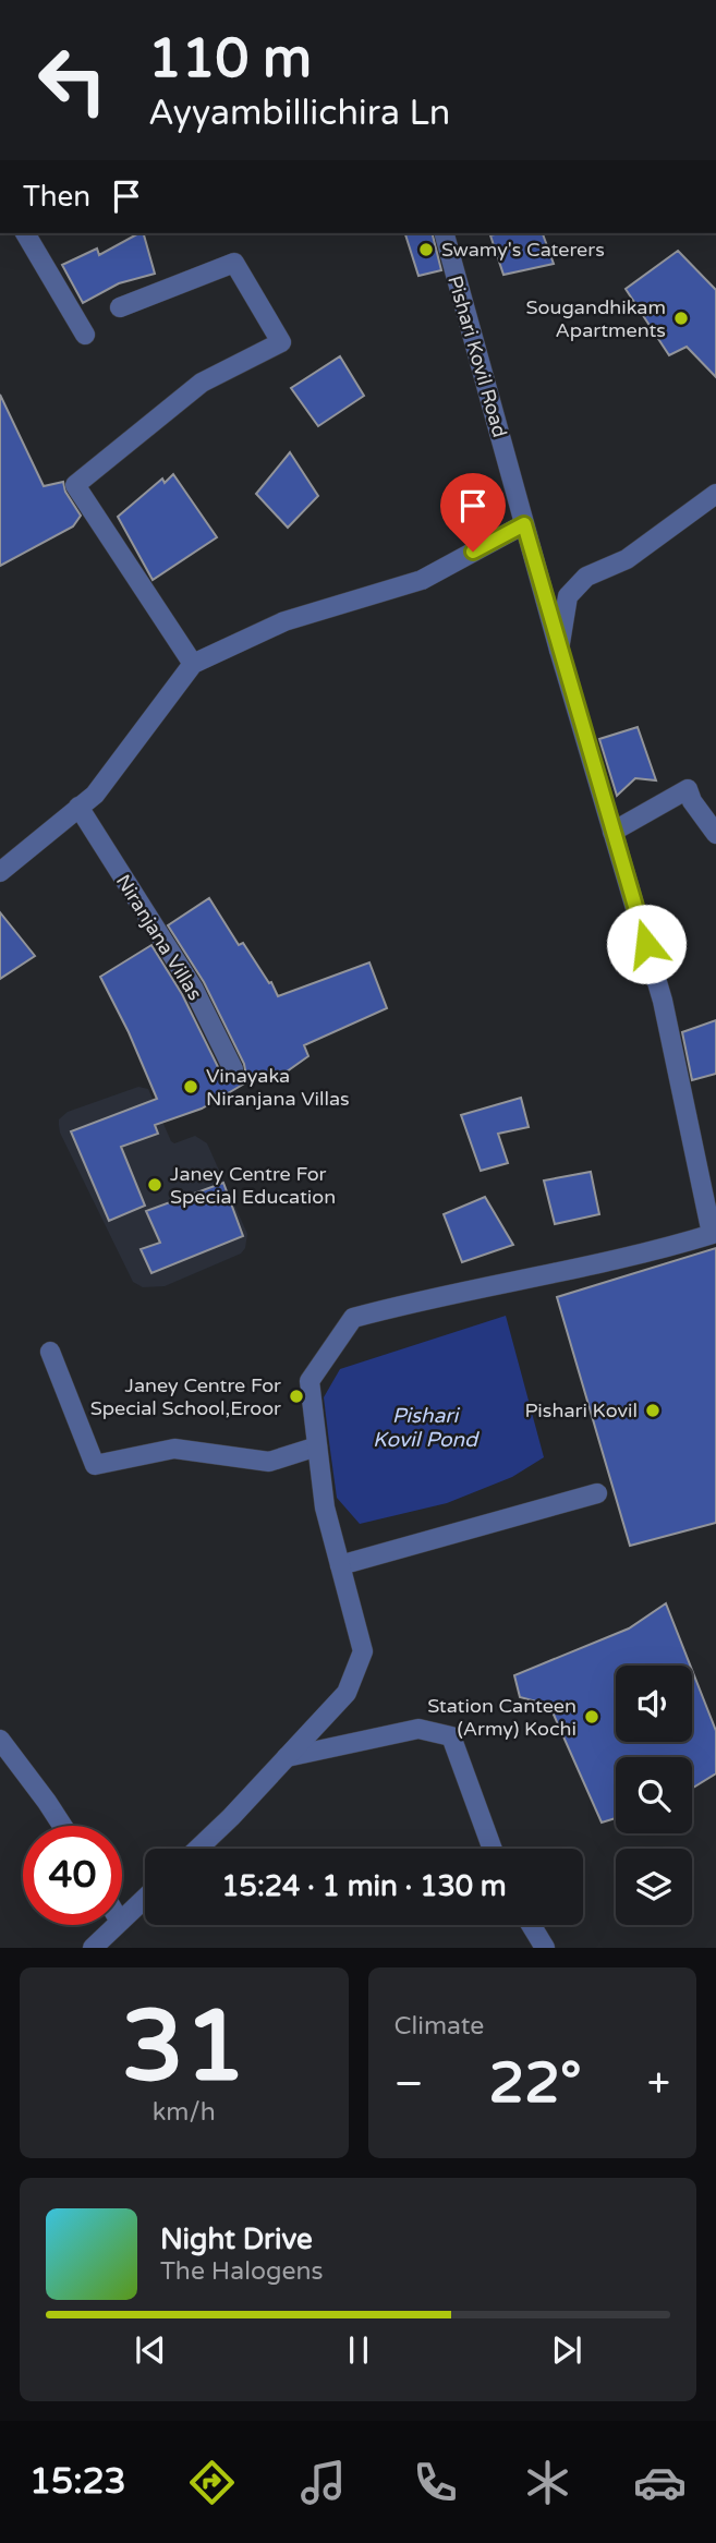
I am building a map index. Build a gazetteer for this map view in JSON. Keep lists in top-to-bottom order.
{
  "streets": {
    "street": ["Pishari Kovil Road", "Niranjana Villas"]
  },
  "water": ["Pishari Kovil Pond"],
  "places": [
    "Swamy's Caterers",
    "Sougandhikam Apartments",
    "Vinayaka Niranjana Villas",
    "Janey Centre For Special Education",
    "Janey Centre For Special School,Eroor",
    "Pishari Kovil",
    "Station Canteen (Army) Kochi"
  ],
  "page": {
    "turn": ["110 m", "Ayyambillichira Ln"],
    "then": "Then",
    "limit": "40",
    "trip": "15:24 · 1 min · 130 m",
    "tile": [
      ["31", "km/h"],
      "Climate"
    ],
    "heat": ["−", "22°", "+"],
    "song": ["Night Drive", "The Halogens"],
    "tabs": "15:23"
  }
}
